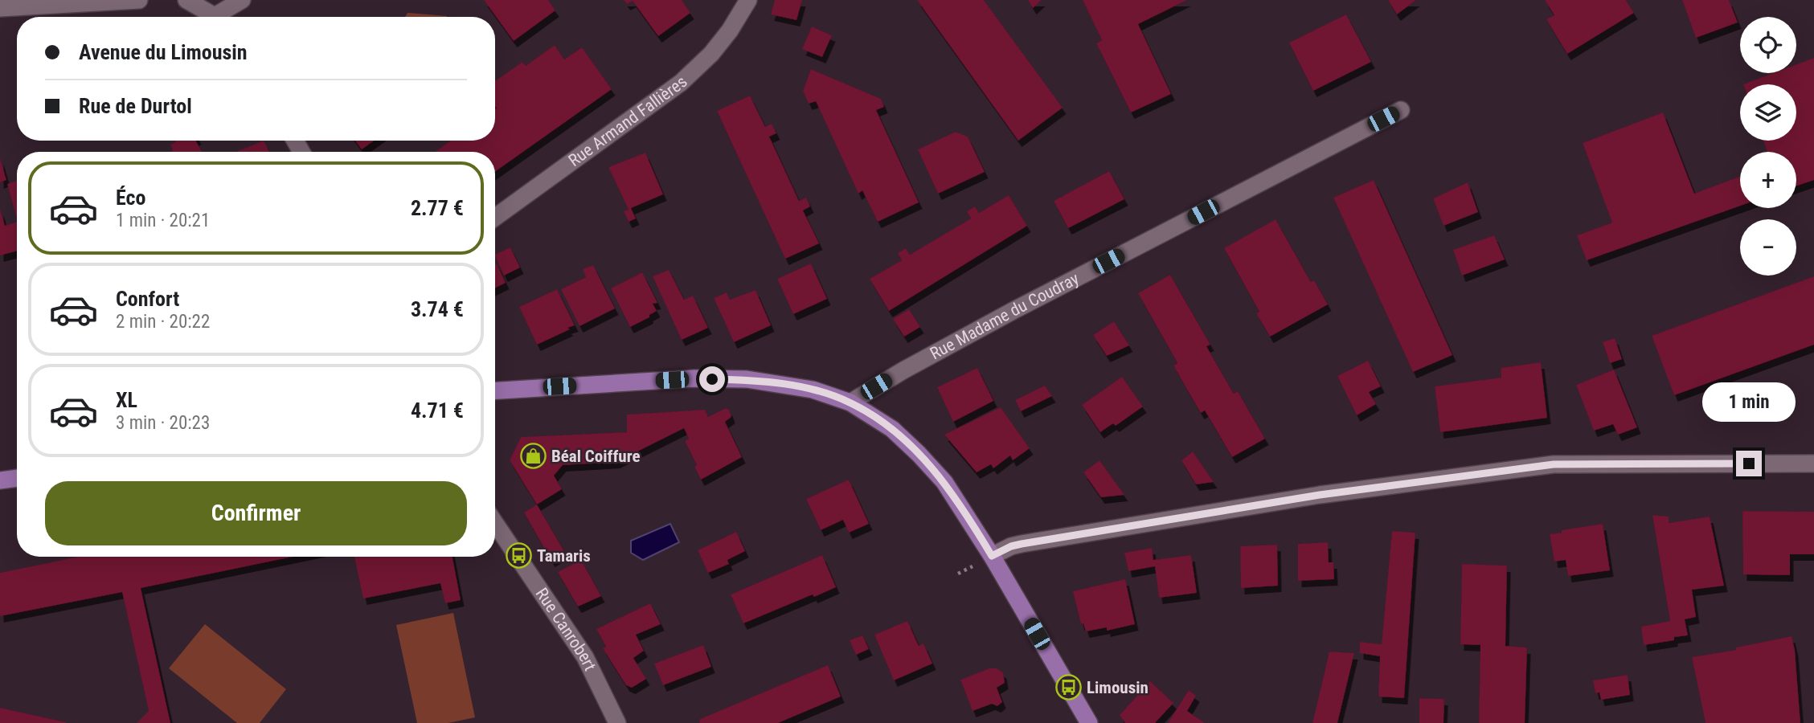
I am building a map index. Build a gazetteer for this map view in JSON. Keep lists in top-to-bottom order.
{
  "streets": {
    "street": ["Rue Armand Fallières", "Rue Madame du Coudray", "Rue Canrobert"]
  },
  "places": {
    "shop": ["Béal Coiffure"],
    "bus stop": ["Tamaris", "Limousin"]
  },
  "page": {
    "map_buttons": ["+", "−"],
    "banner": ["Avenue du Limousin", "Rue de Durtol"],
    "list": [
      {
        "name": "Éco",
        "note": "1 min · 20:21",
        "value": "2.77 €"
      },
      {
        "name": "Confort",
        "note": "2 min · 20:22",
        "value": "3.74 €"
      },
      {
        "name": "XL",
        "note": "3 min · 20:23",
        "value": "4.71 €"
      }
    ],
    "bubble": "1 min",
    "buttons": "Confirmer"
  }
}
